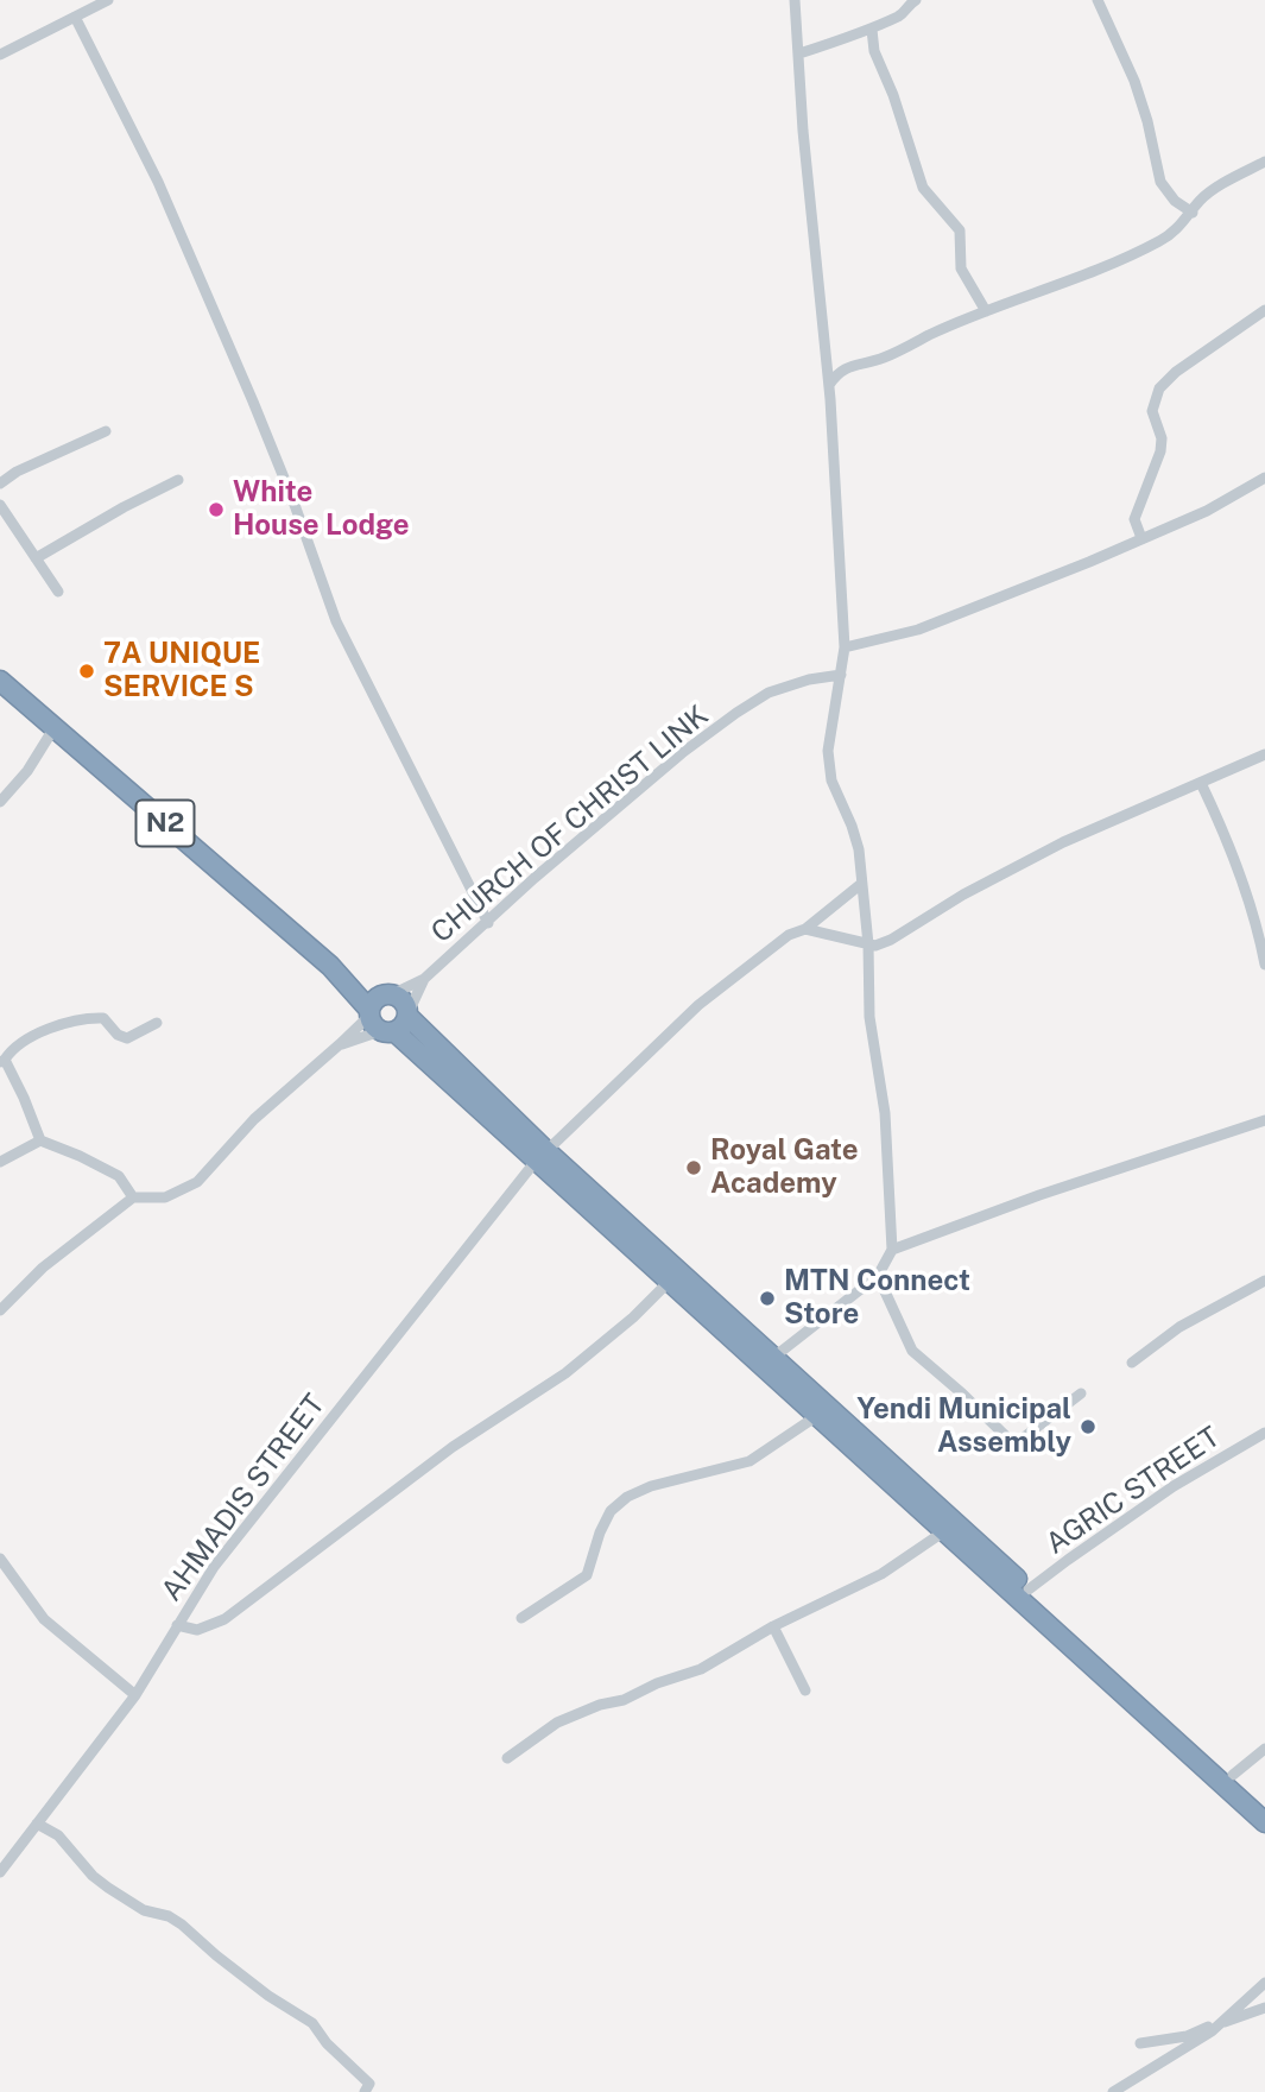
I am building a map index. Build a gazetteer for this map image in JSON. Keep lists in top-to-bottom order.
{
  "streets": {
    "highway": ["N2"],
    "street": ["CHURCH OF CHRIST LINK", "AGRIC STREET", "AHMADIS STREET"]
  },
  "crossings": [
    ["N2", "CHURCH OF CHRIST LINK"],
    ["N2", "AGRIC STREET"],
    ["N2", "AHMADIS STREET"]
  ],
  "places": [
    "White House Lodge",
    "7A UNIQUE SERVICE S",
    "Royal Gate Academy",
    "MTN Connect Store",
    "Yendi Municipal Assembly"
  ]
}
